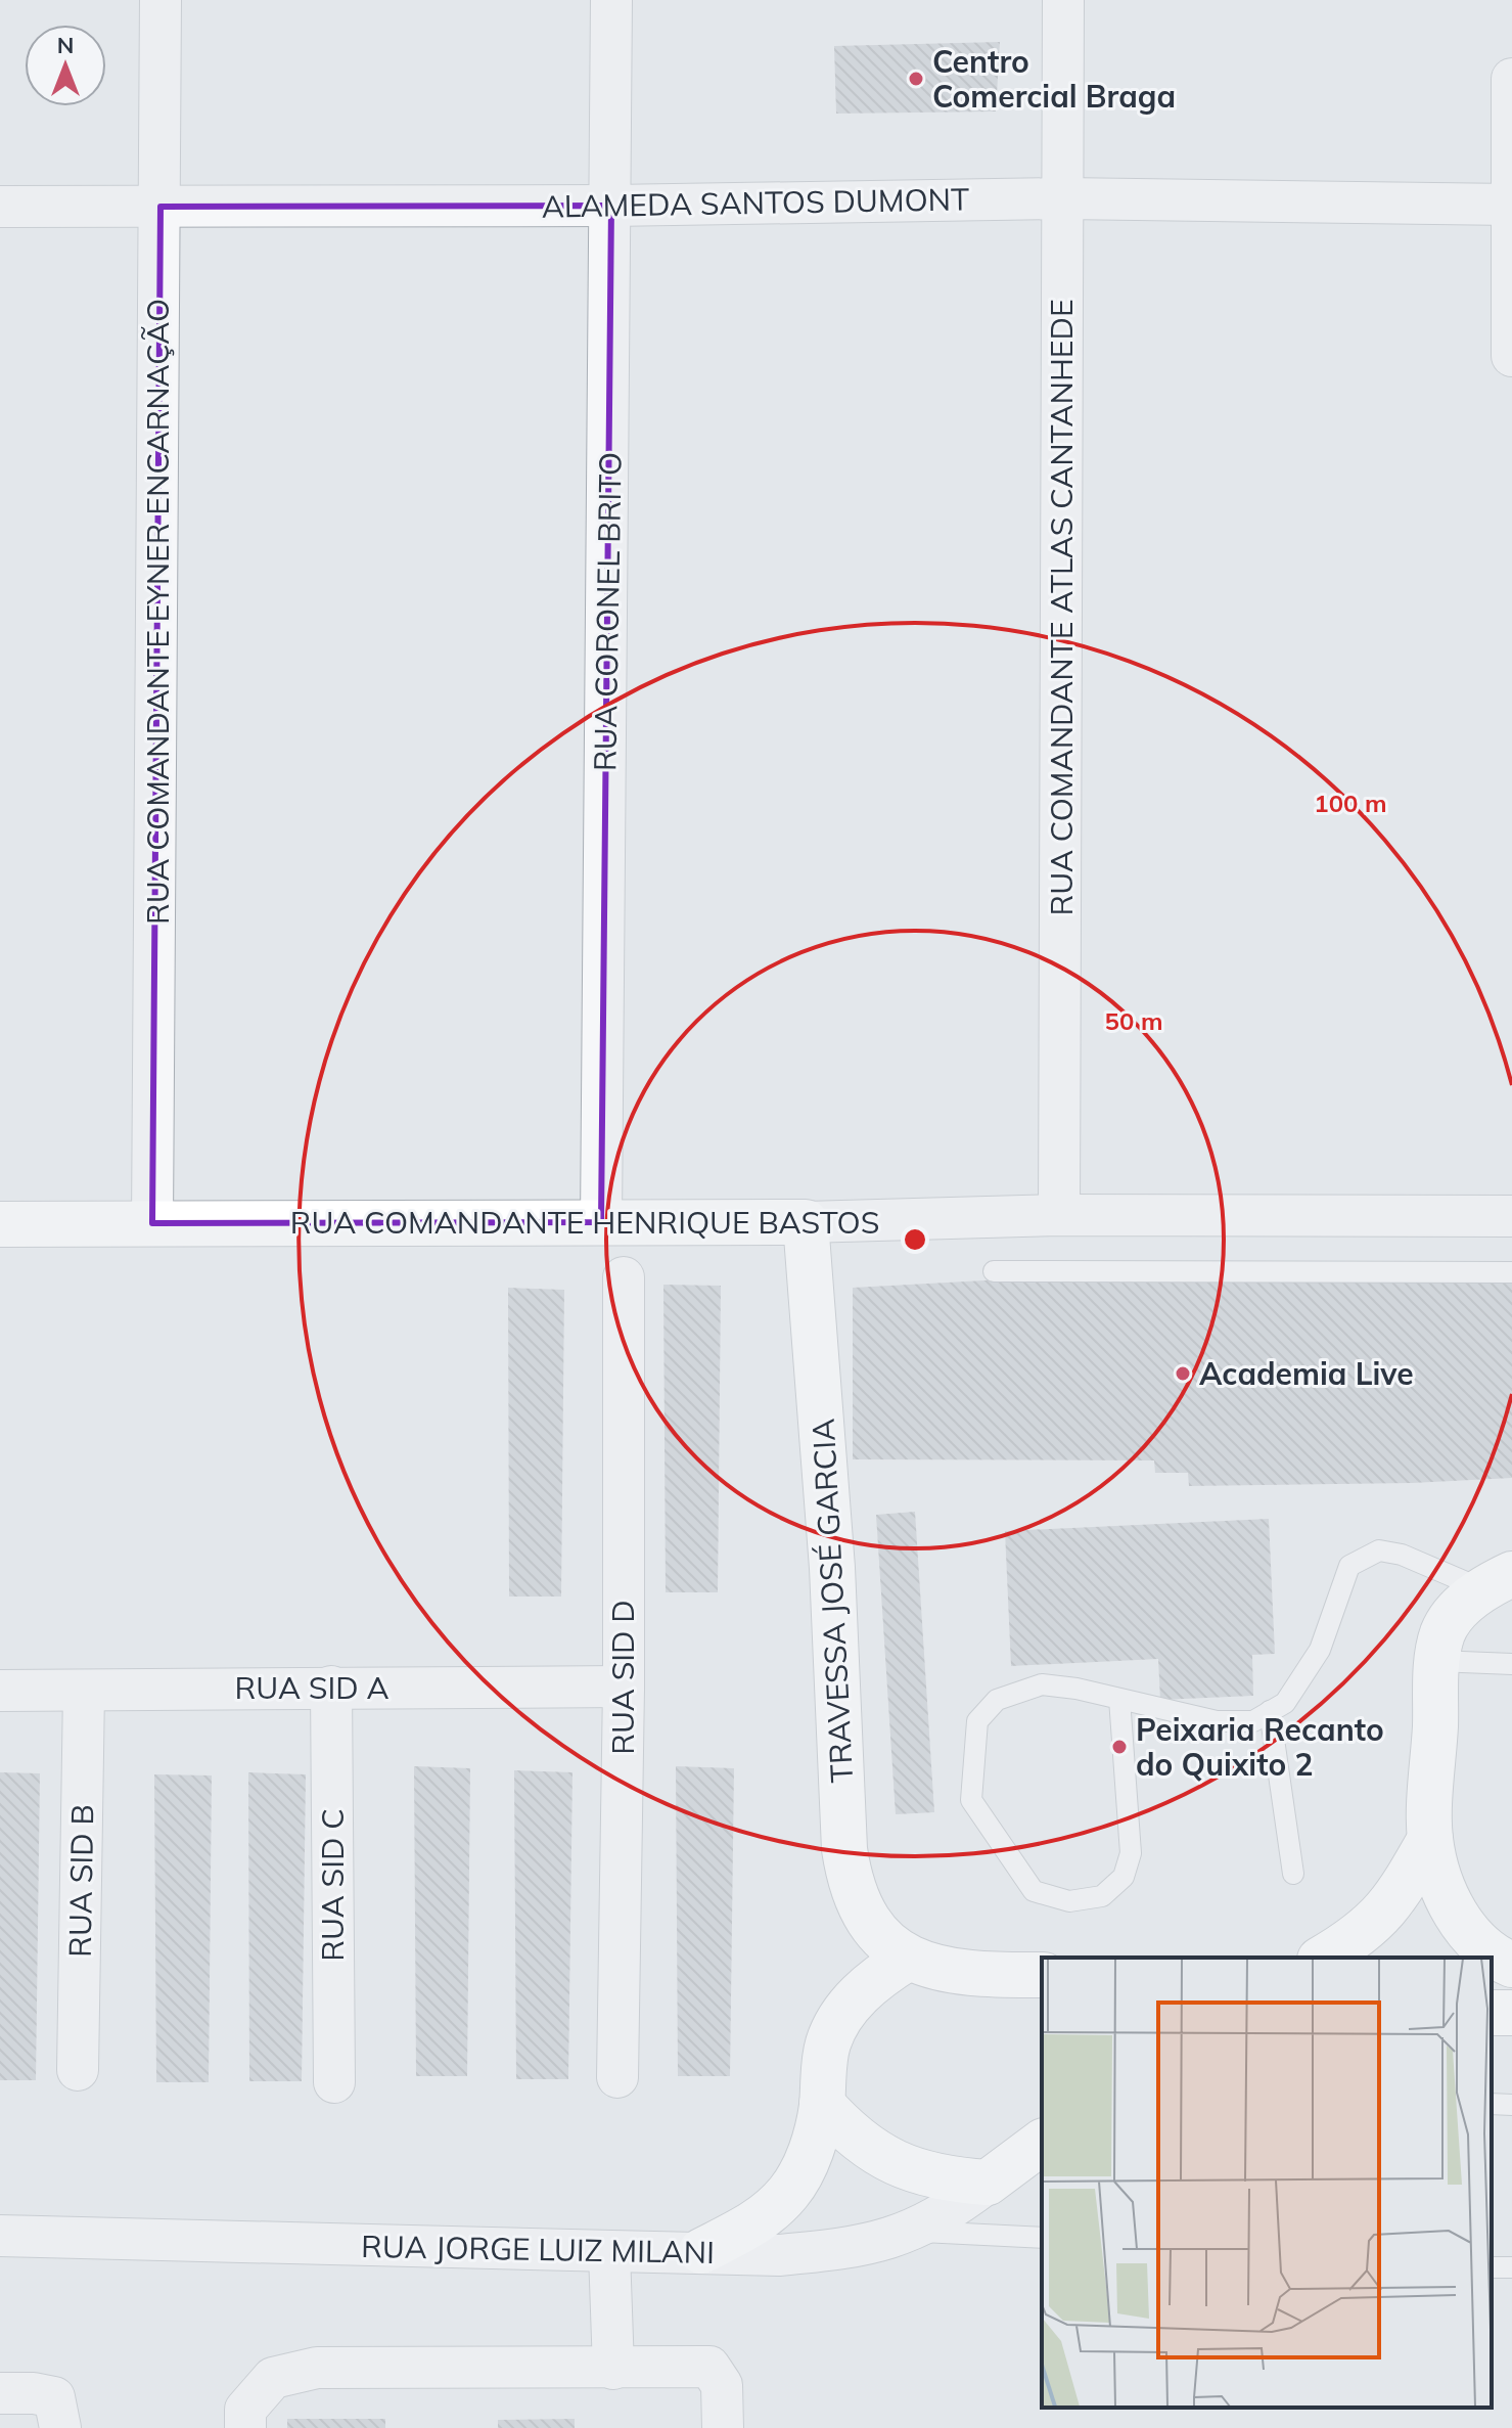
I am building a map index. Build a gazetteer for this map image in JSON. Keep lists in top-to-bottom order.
{
  "streets": {
    "street": [
      "ALAMEDA SANTOS DUMONT",
      "RUA COMANDANTE ATLAS CANTANHEDE",
      "RUA COMANDANTE EYNER ENCARNAÇÃO",
      "RUA CORONEL BRITO",
      "RUA COMANDANTE HENRIQUE BASTOS",
      "TRAVESSA JOSÉ GARCIA",
      "RUA SID D",
      "RUA SID A",
      "RUA SID B",
      "RUA SID C",
      "RUA JORGE LUIZ MILANI"
    ]
  },
  "crossings": [
    ["ALAMEDA SANTOS DUMONT", "RUA COMANDANTE ATLAS CANTANHEDE"],
    ["ALAMEDA SANTOS DUMONT", "RUA COMANDANTE EYNER ENCARNAÇÃO"],
    ["ALAMEDA SANTOS DUMONT", "RUA CORONEL BRITO"],
    ["RUA COMANDANTE ATLAS CANTANHEDE", "RUA COMANDANTE HENRIQUE BASTOS"],
    ["RUA COMANDANTE EYNER ENCARNAÇÃO", "RUA COMANDANTE HENRIQUE BASTOS"],
    ["RUA CORONEL BRITO", "RUA COMANDANTE HENRIQUE BASTOS"],
    ["RUA COMANDANTE HENRIQUE BASTOS", "TRAVESSA JOSÉ GARCIA"],
    ["RUA SID D", "RUA SID A"],
    ["RUA SID A", "RUA SID B"],
    ["RUA SID A", "RUA SID C"]
  ],
  "places": ["Centro Comercial Braga", "Academia Live", "Peixaria Recanto do Quixito 2"],
  "north": "top",
  "rings": ["100 m", "50 m"]
}
